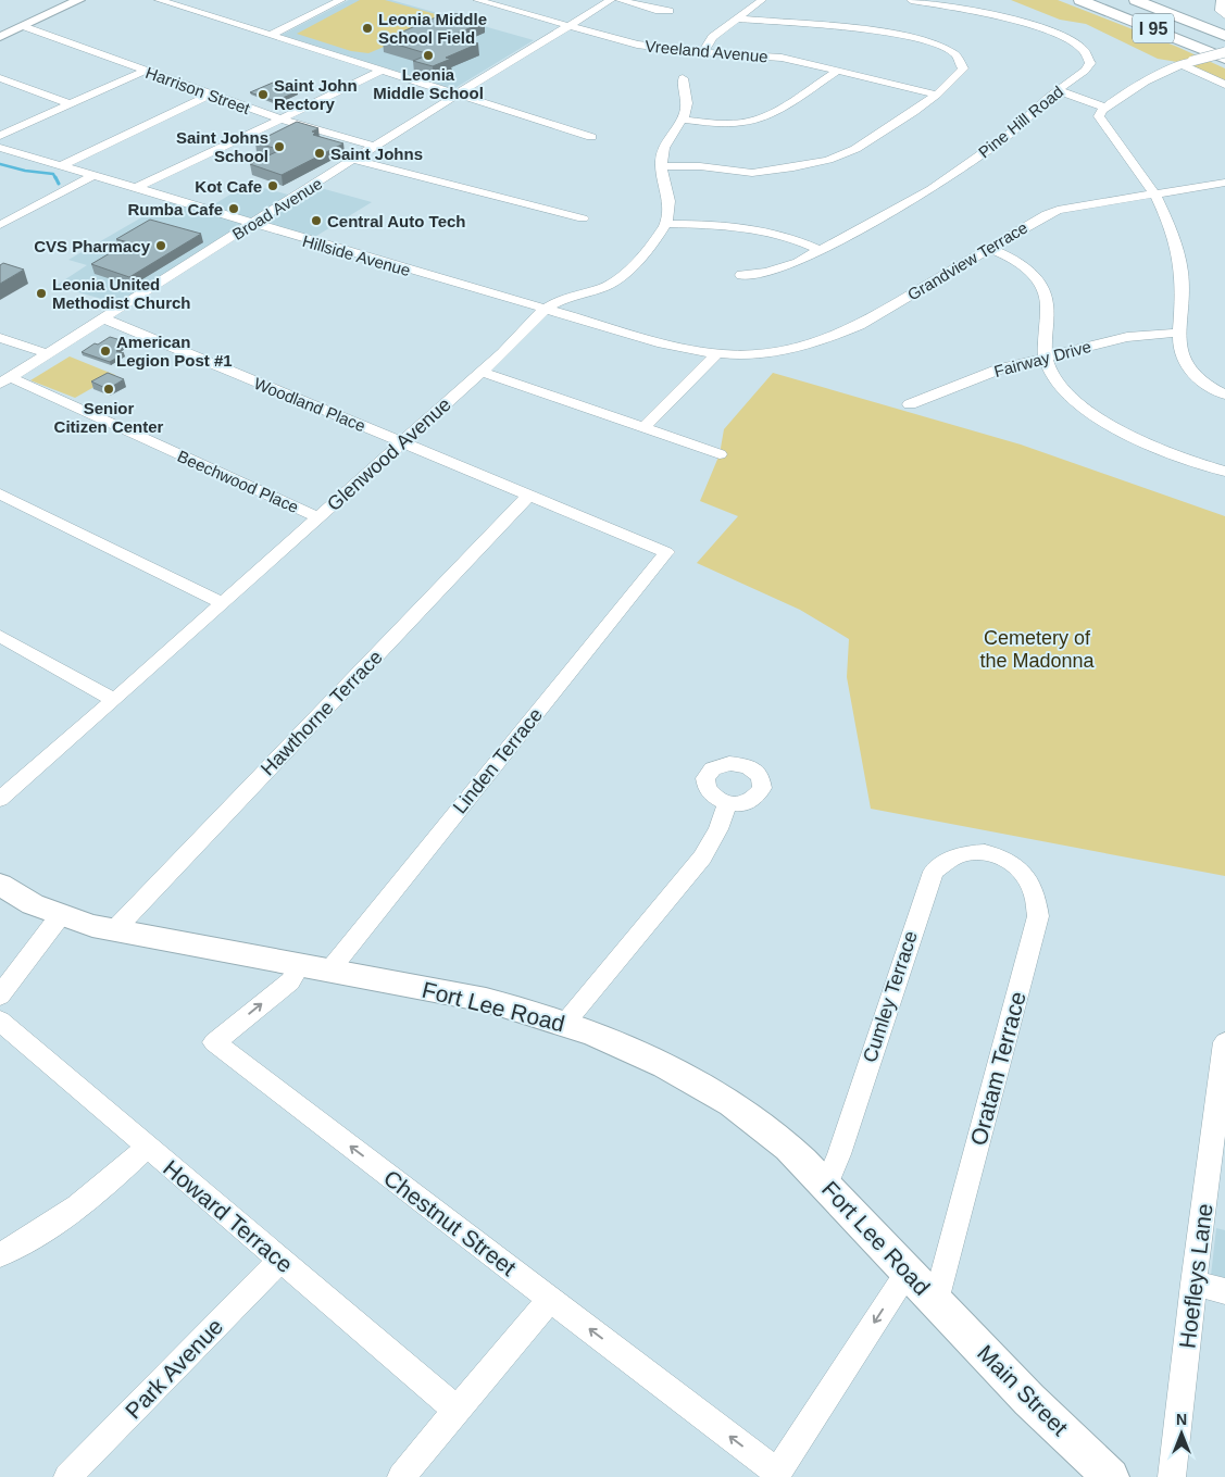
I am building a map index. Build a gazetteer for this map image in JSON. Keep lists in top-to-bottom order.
{
  "streets": {
    "highway": ["I 95"],
    "main road": ["Fort Lee Road", "Main Street"],
    "street": [
      "Vreeland Avenue",
      "Harrison Street",
      "Pine Hill Road",
      "Broad Avenue",
      "Hillside Avenue",
      "Grandview Terrace",
      "Fairway Drive",
      "Woodland Place",
      "Glenwood Avenue",
      "Beechwood Place",
      "Hawthorne Terrace",
      "Linden Terrace",
      "Cumley Terrace",
      "Oratam Terrace",
      "Howard Terrace",
      "Chestnut Street",
      "Hoefleys Lane",
      "Park Avenue"
    ]
  },
  "crossings": [
    ["Vreeland Avenue", "Broad Avenue"],
    ["Harrison Street", "Broad Avenue"],
    ["Broad Avenue", "Hillside Avenue"],
    ["Broad Avenue", "Woodland Place"],
    ["Broad Avenue", "Beechwood Place"],
    ["Hillside Avenue", "Grandview Terrace"],
    ["Hillside Avenue", "Glenwood Avenue"],
    ["Woodland Place", "Glenwood Avenue"],
    ["Woodland Place", "Hawthorne Terrace"],
    ["Woodland Place", "Linden Terrace"],
    ["Glenwood Avenue", "Beechwood Place"],
    ["Hawthorne Terrace", "Fort Lee Road"],
    ["Linden Terrace", "Fort Lee Road"],
    ["Cumley Terrace", "Fort Lee Road"],
    ["Cumley Terrace", "Oratam Terrace"],
    ["Fort Lee Road", "Oratam Terrace"],
    ["Fort Lee Road", "Chestnut Street"],
    ["Fort Lee Road", "Main Street"],
    ["Oratam Terrace", "Main Street"],
    ["Howard Terrace", "Park Avenue"]
  ],
  "one_way": ["Chestnut Street"],
  "parks": ["Cemetery of the Madonna"],
  "places": [
    "Leonia Middle School Field",
    "Leonia Middle School",
    "Saint John Rectory",
    "Saint Johns School",
    "Saint Johns",
    "Kot Cafe",
    "Rumba Cafe",
    "Central Auto Tech",
    "CVS Pharmacy",
    "Leonia United Methodist Church",
    "American Legion Post #1",
    "Senior Citizen Center"
  ],
  "north": "top"
}
